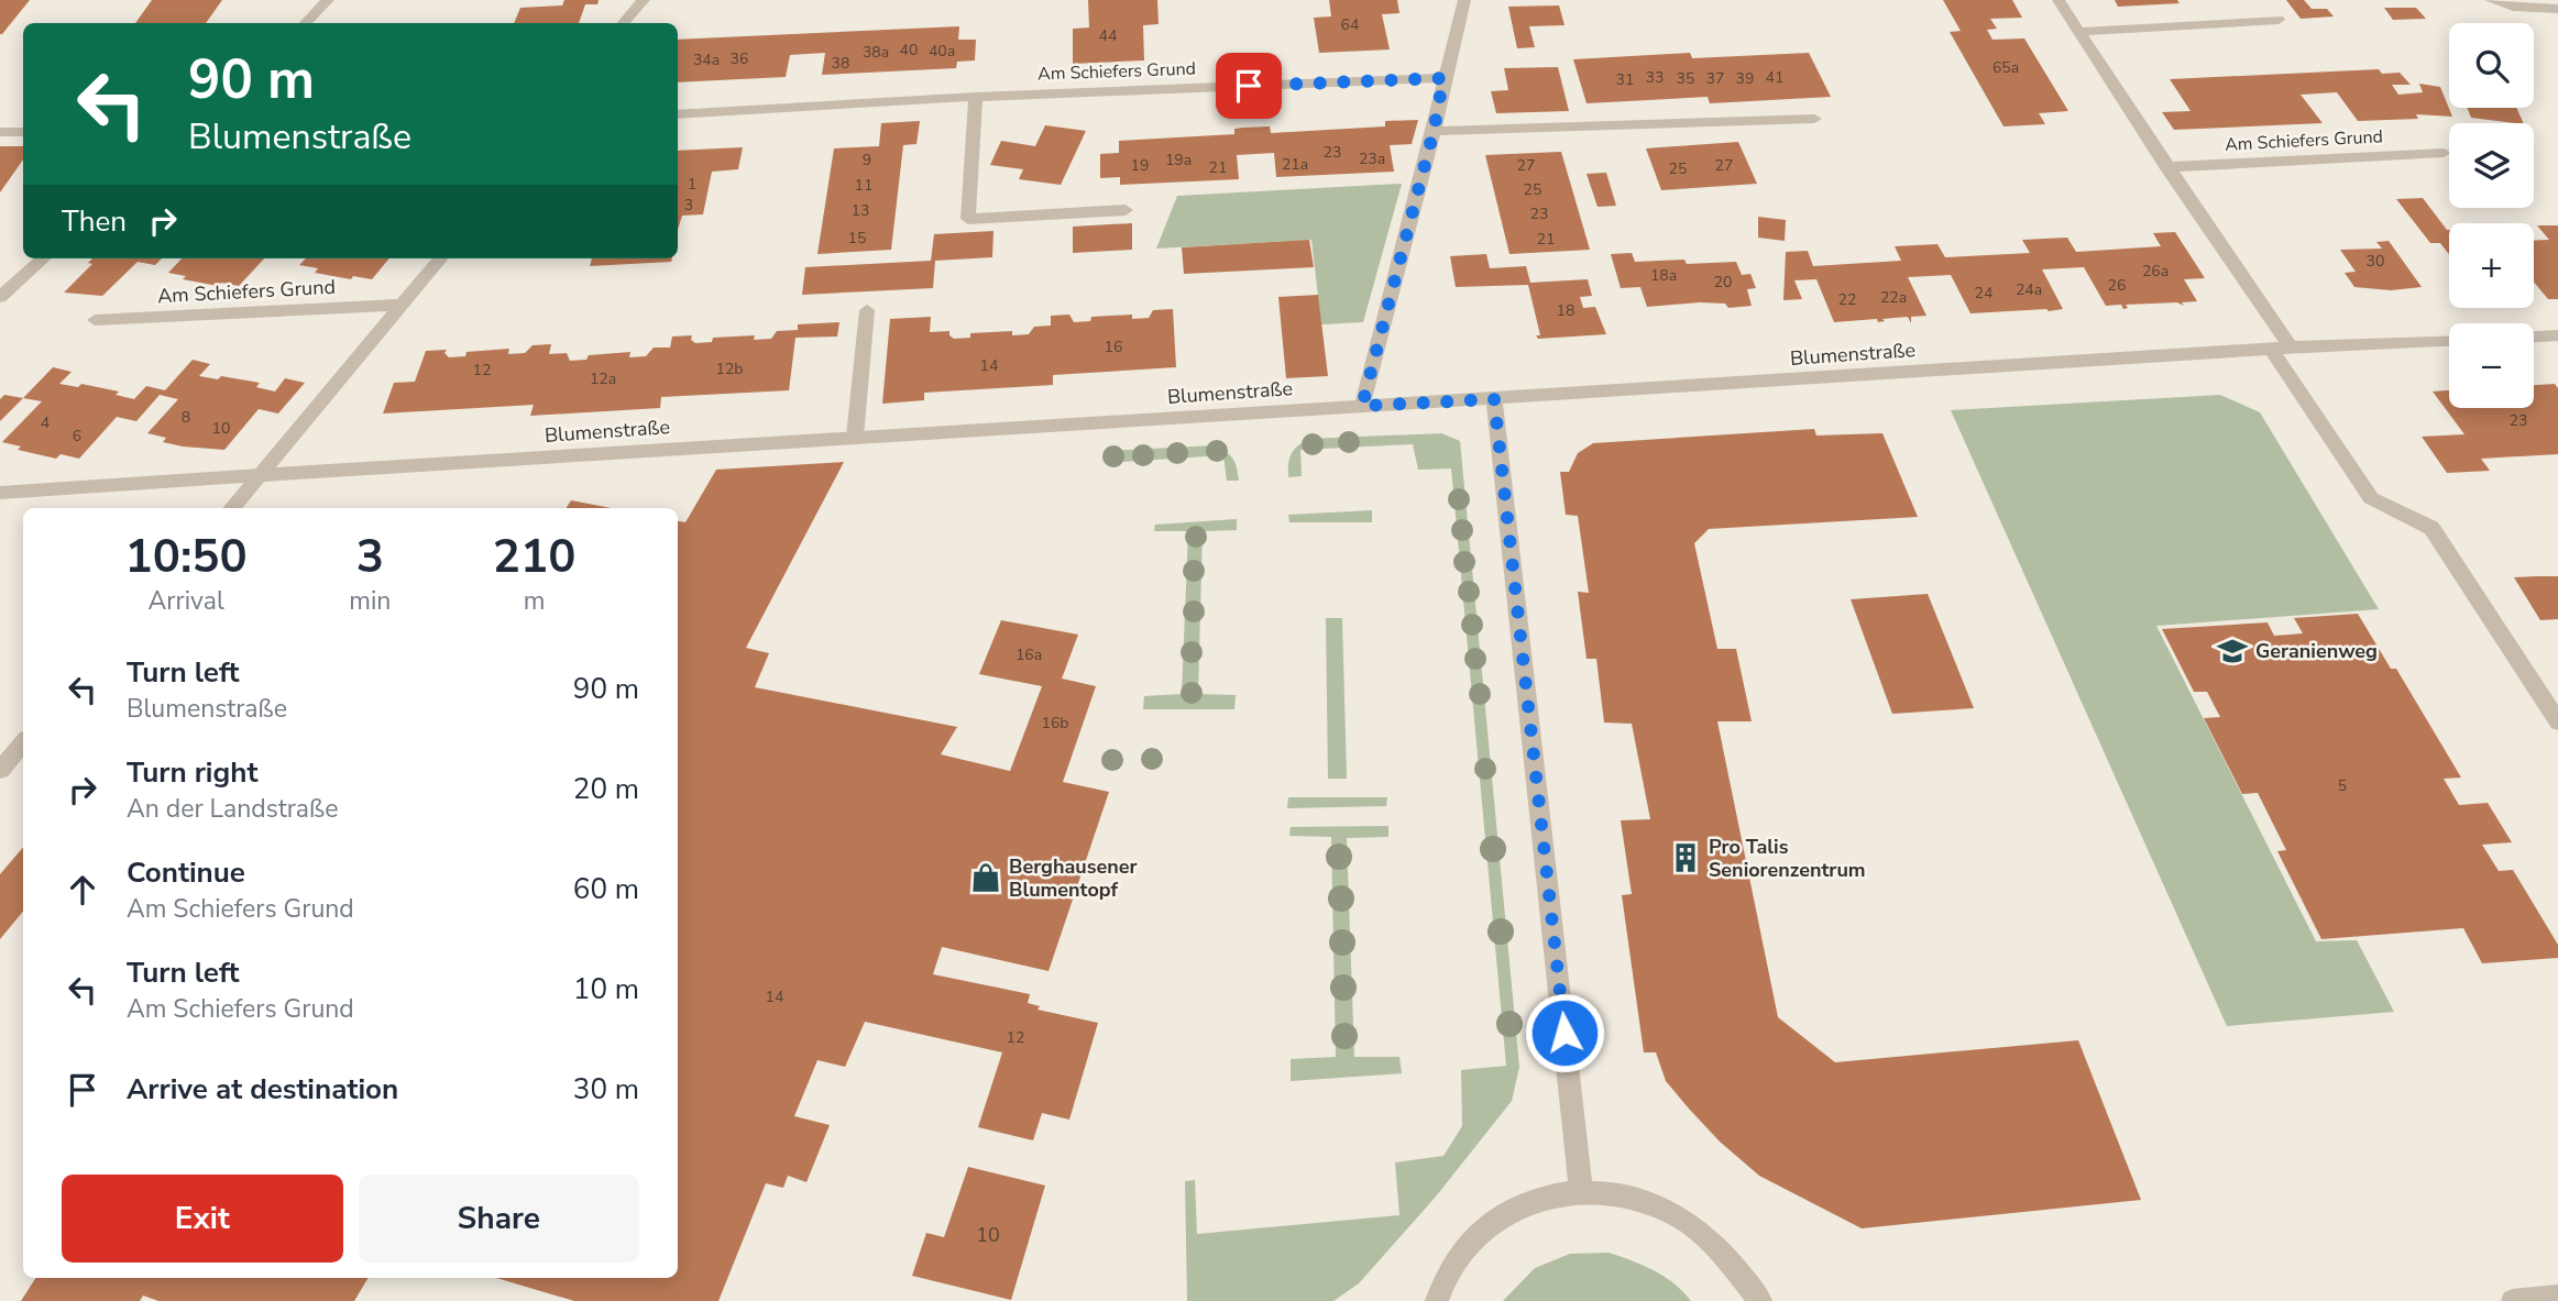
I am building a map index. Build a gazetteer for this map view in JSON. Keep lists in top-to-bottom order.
{
  "streets": {
    "street": ["Am Schiefers Grund", "Blumenstraße"]
  },
  "places": {
    "school or university": ["Geranienweg"],
    "building": ["Pro Talis Seniorenzentrum"],
    "shop": ["Berghausener Blumentopf"]
  },
  "house_numbers": [
    "64",
    "44",
    "40",
    "40a",
    "38a",
    "36",
    "34a",
    "38",
    "65a",
    "33",
    "41",
    "35",
    "37",
    "39",
    "31",
    "23",
    "23a",
    "9",
    "19a",
    "21a",
    "19",
    "27",
    "27",
    "21",
    "25",
    "1",
    "11",
    "25",
    "3",
    "13",
    "23",
    "15",
    "21",
    "30",
    "26a",
    "18a",
    "20",
    "26",
    "24a",
    "24",
    "22a",
    "22",
    "18",
    "16",
    "14",
    "12b",
    "12",
    "12a",
    "8",
    "23",
    "4",
    "10",
    "6",
    "16a",
    "16b",
    "5",
    "14",
    "12",
    "10"
  ],
  "page": {
    "map_buttons": ["+", "−"],
    "turn": ["90 m", "Blumenstraße"],
    "then": "Then",
    "eta": [
      "10:50",
      "Arrival",
      "3",
      "min",
      "210",
      "m"
    ],
    "list": [
      {
        "name": "Turn left",
        "note": "Blumenstraße",
        "value": "90 m"
      },
      {
        "name": "Turn right",
        "note": "An der Landstraße",
        "value": "20 m"
      },
      {
        "name": "Continue",
        "note": "Am Schiefers Grund",
        "value": "60 m"
      },
      {
        "name": "Turn left",
        "note": "Am Schiefers Grund",
        "value": "10 m"
      },
      {
        "name": "Arrive at destination",
        "value": "30 m"
      }
    ],
    "buttons": ["Exit", "Share"]
  }
}
